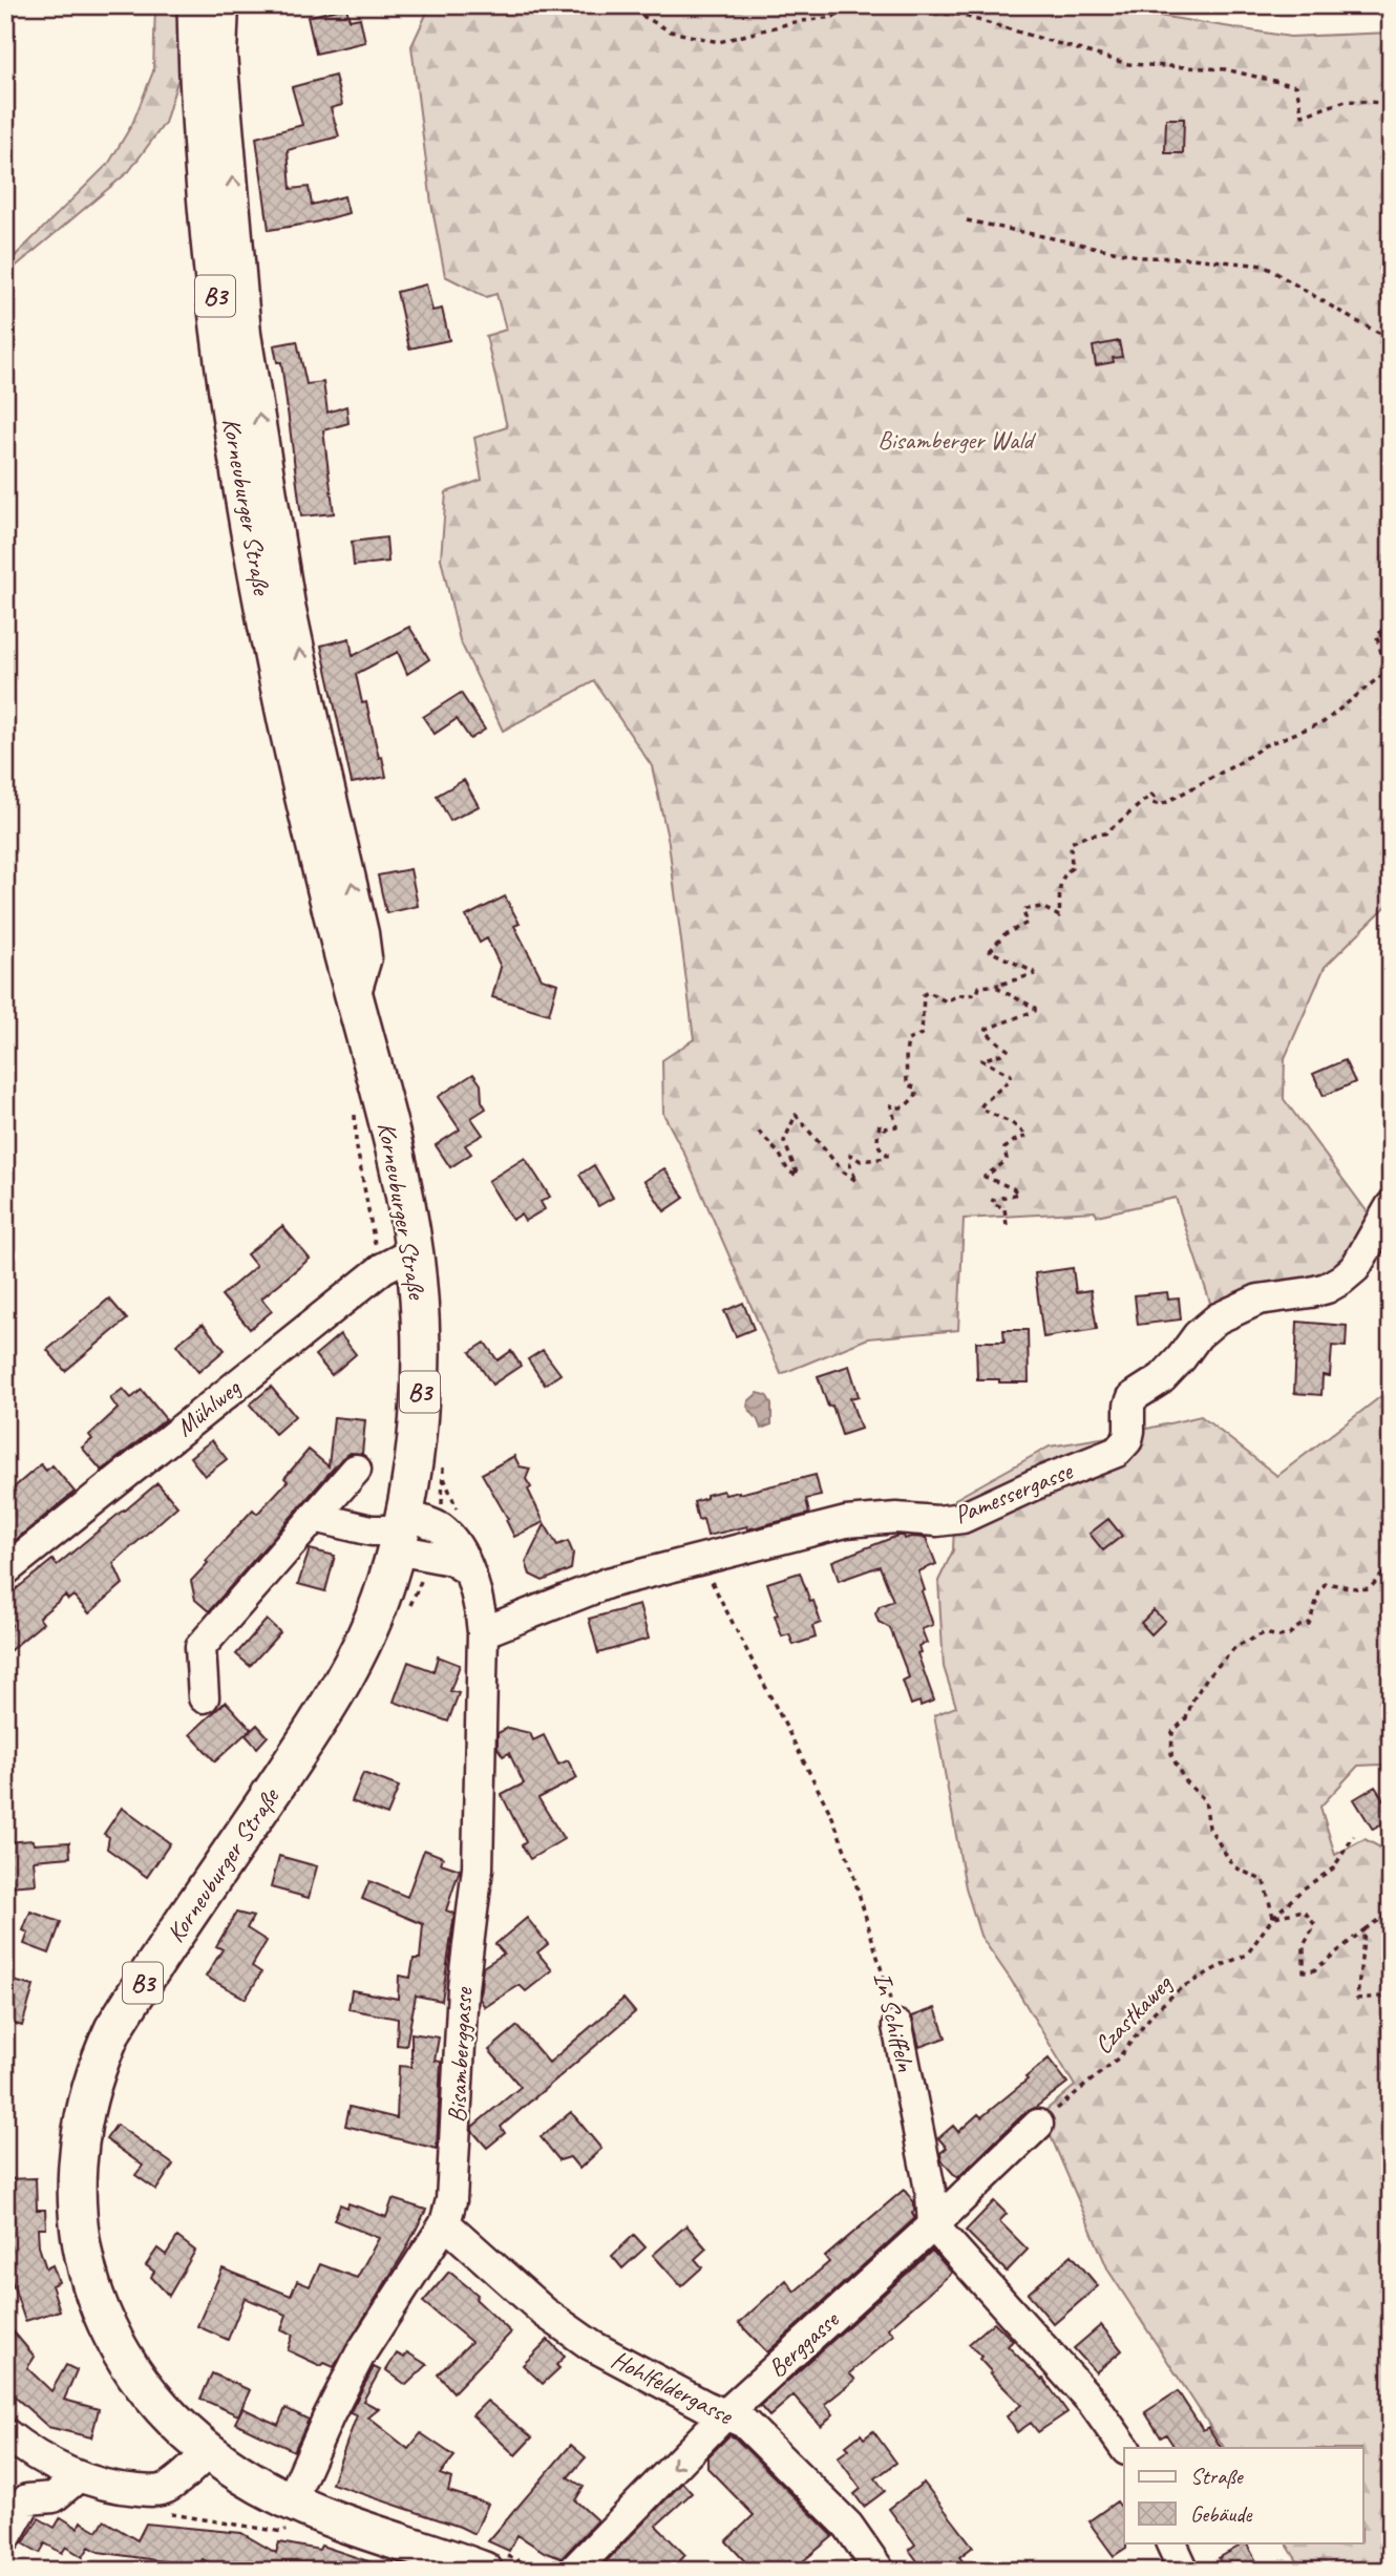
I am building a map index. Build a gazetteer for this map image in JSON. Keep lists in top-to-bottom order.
{
  "streets": {
    "main road": ["B3", "Korneuburger Straße"],
    "street": [
      "Mühlweg",
      "Pamessergasse",
      "In Schiffeln",
      "Bisamberggasse",
      "Berggasse",
      "Hohlfeldergasse"
    ],
    "path": ["Czastkaweg"]
  },
  "crossings": [
    ["Korneuburger Straße", "Mühlweg"],
    ["Korneuburger Straße", "Bisamberggasse"],
    ["Pamessergasse", "In Schiffeln"],
    ["Pamessergasse", "Bisamberggasse"],
    ["Czastkaweg", "Berggasse"],
    ["In Schiffeln", "Berggasse"],
    ["Bisamberggasse", "Hohlfeldergasse"],
    ["Berggasse", "Hohlfeldergasse"]
  ],
  "parks": ["Bisamberger Wald"],
  "legend": ["Straße", "Gebäude"]
}
